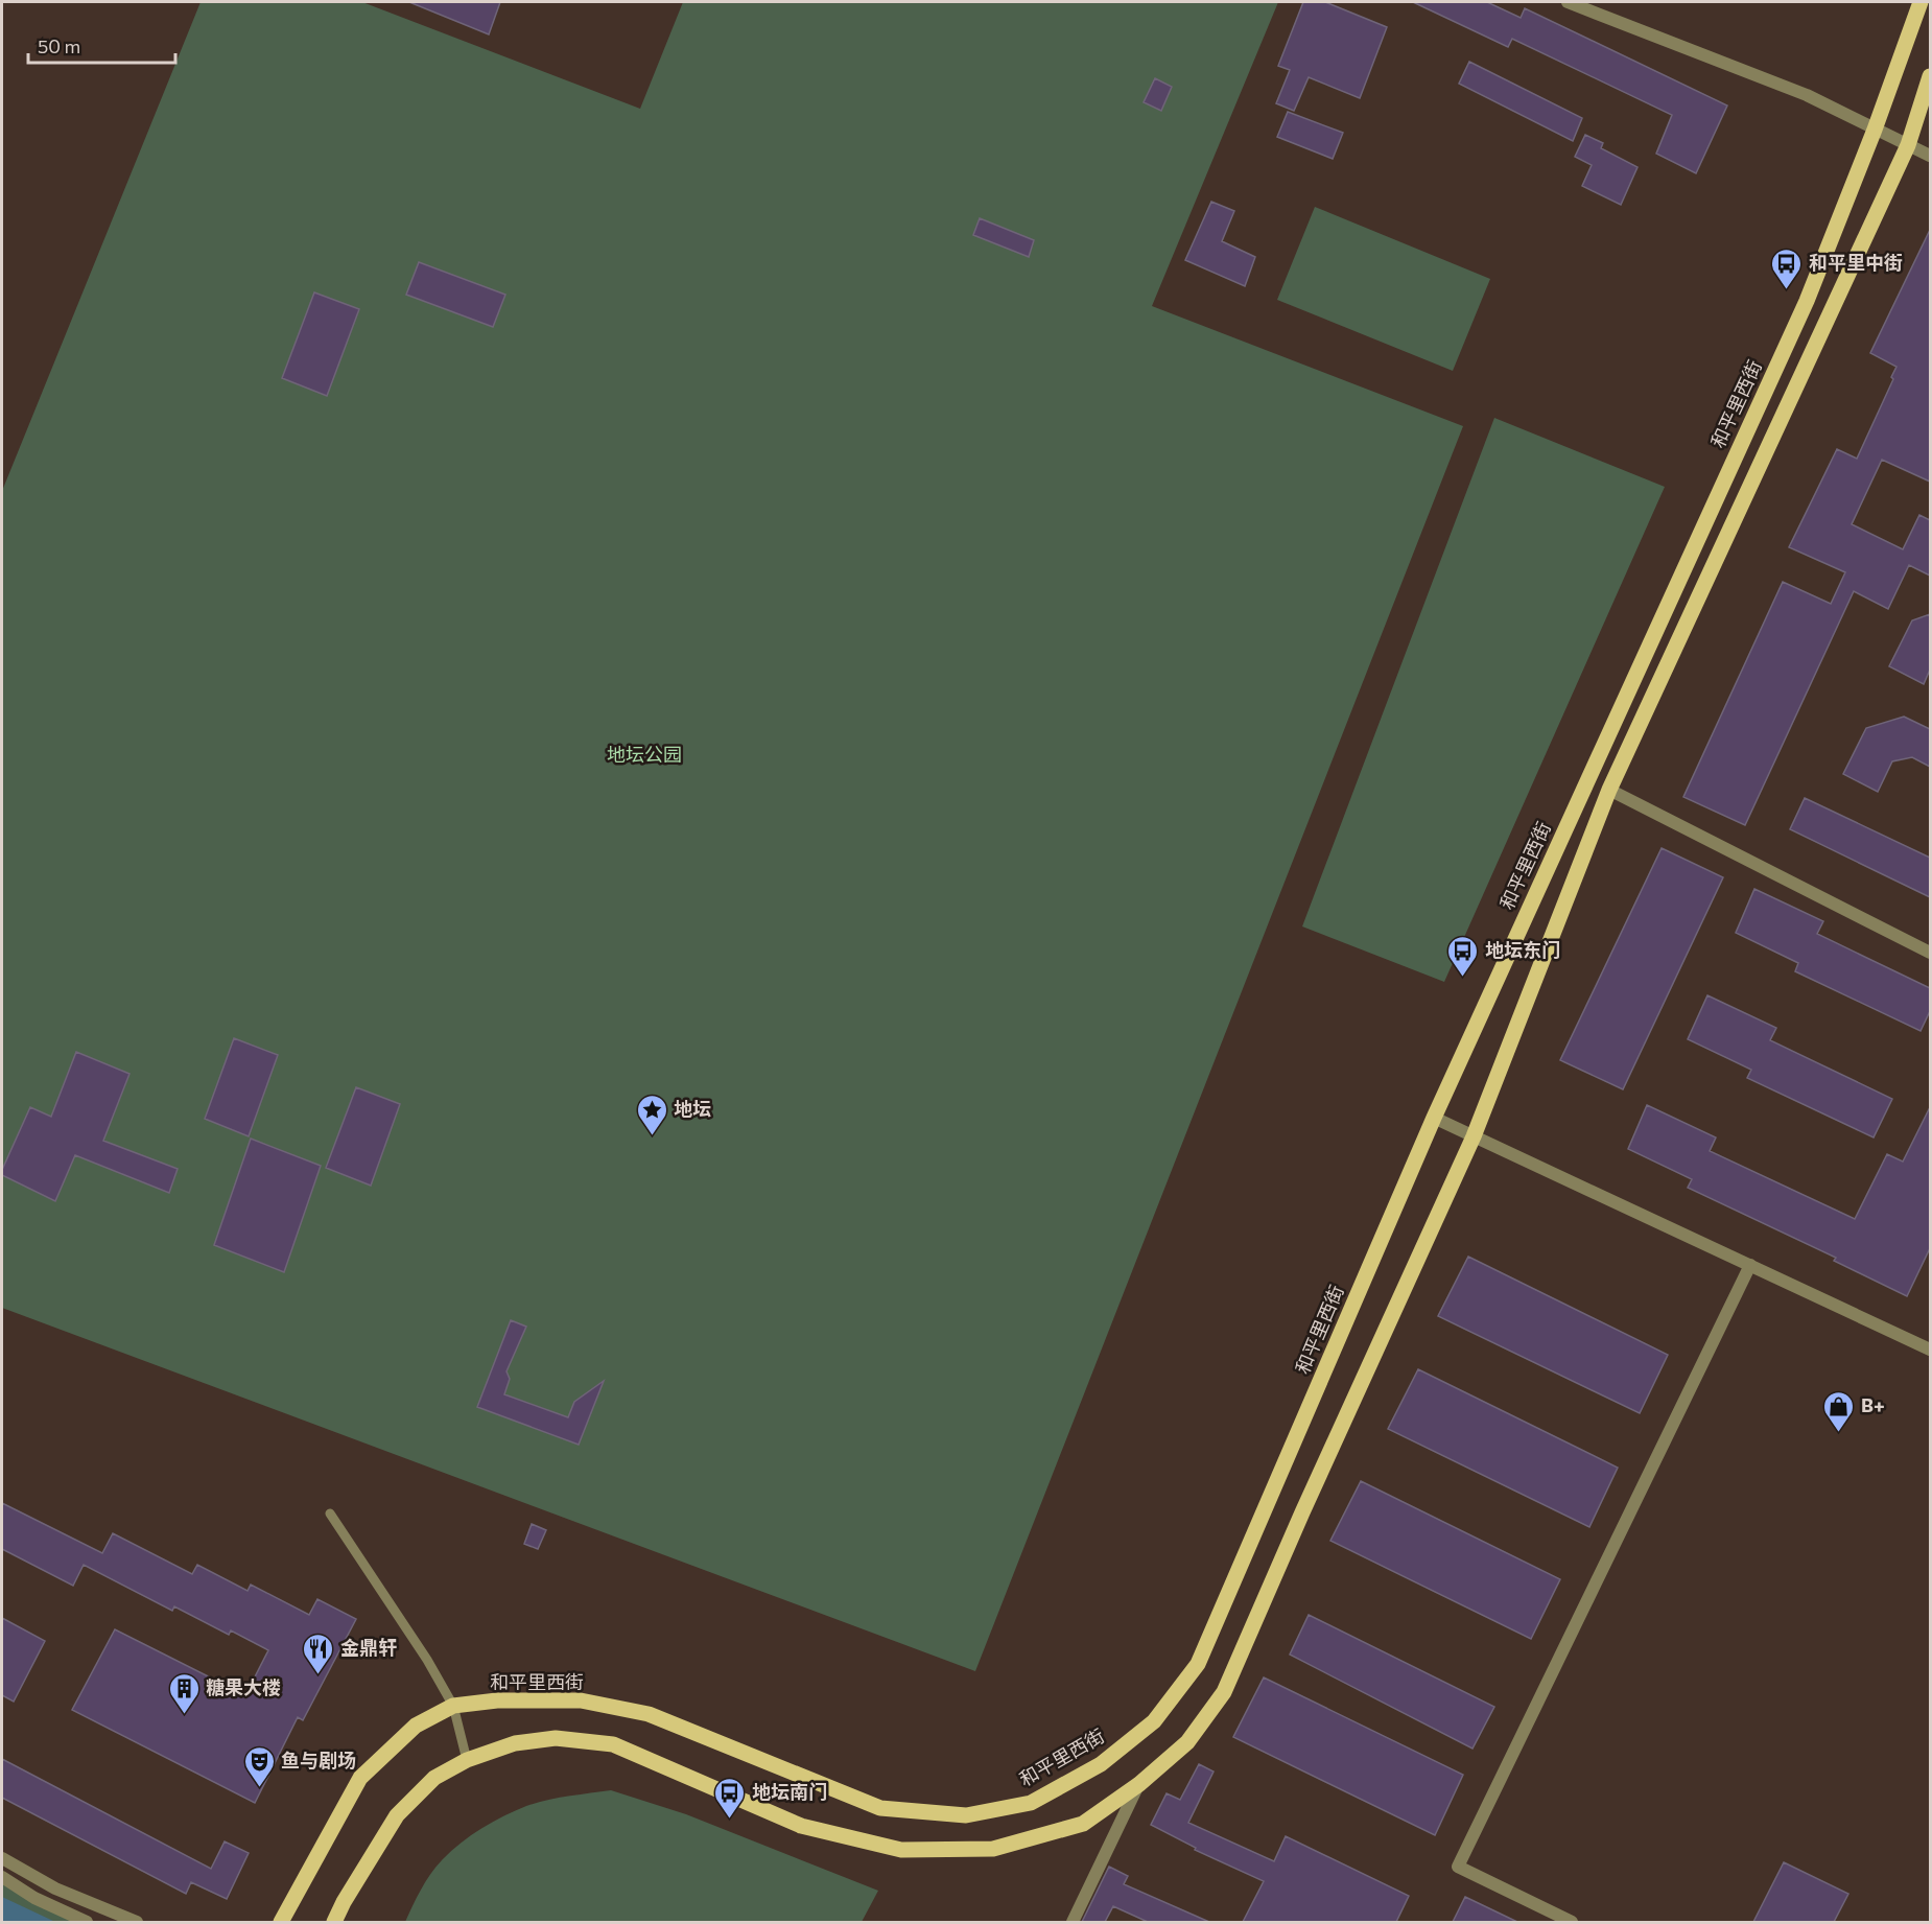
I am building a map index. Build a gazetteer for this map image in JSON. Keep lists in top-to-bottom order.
{
  "streets": {
    "main road": ["和平里西街"]
  },
  "parks": ["地坛公园"],
  "places": {
    "bus stop": ["和平里中街", "地坛东门", "地坛南门"],
    "place": ["地坛"],
    "shop": ["B+"],
    "restaurant": ["金鼎轩"],
    "building": ["糖果大楼"],
    "theatre": ["鱼与剧场"]
  },
  "scale_bar": "50 m"
}
